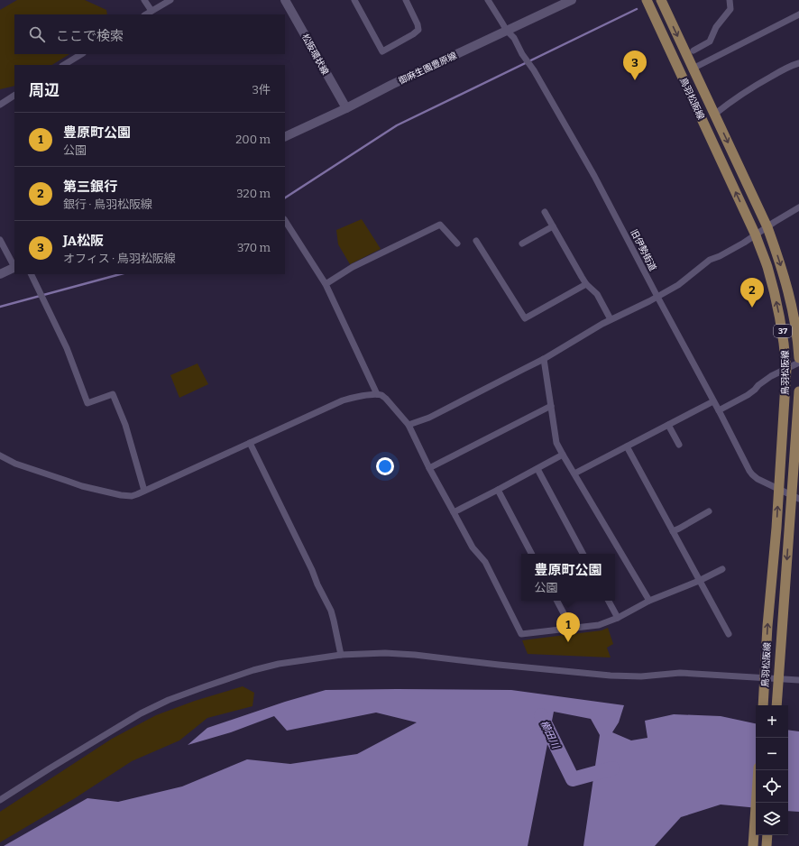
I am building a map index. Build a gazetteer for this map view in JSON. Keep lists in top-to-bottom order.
{
  "streets": {
    "main road": [
      "松阪環状線",
      "御麻生園豊原線",
      "鳥羽松阪線",
      "37"
    ],
    "street": ["旧伊勢街道"]
  },
  "crossings": [
    ["松阪環状線", "御麻生園豊原線"],
    ["御麻生園豊原線", "旧伊勢街道"],
    ["鳥羽松阪線", "旧伊勢街道"]
  ],
  "water": ["櫛田川"],
  "page": {
    "search": "ここで検索",
    "pins": ["3", "2", "1"],
    "heading": ["周辺", "3件"],
    "list": [
      {
        "mark": "1",
        "name": "豊原町公園",
        "note": "公園",
        "value": "200 m"
      },
      {
        "mark": "2",
        "name": "第三銀行",
        "note": "銀行 · 鳥羽松阪線",
        "value": "320 m"
      },
      {
        "mark": "3",
        "name": "JA松阪",
        "note": "オフィス · 鳥羽松阪線",
        "value": "370 m"
      }
    ],
    "popup": ["豊原町公園", "公園"],
    "map_buttons": ["+", "−"]
  }
}
